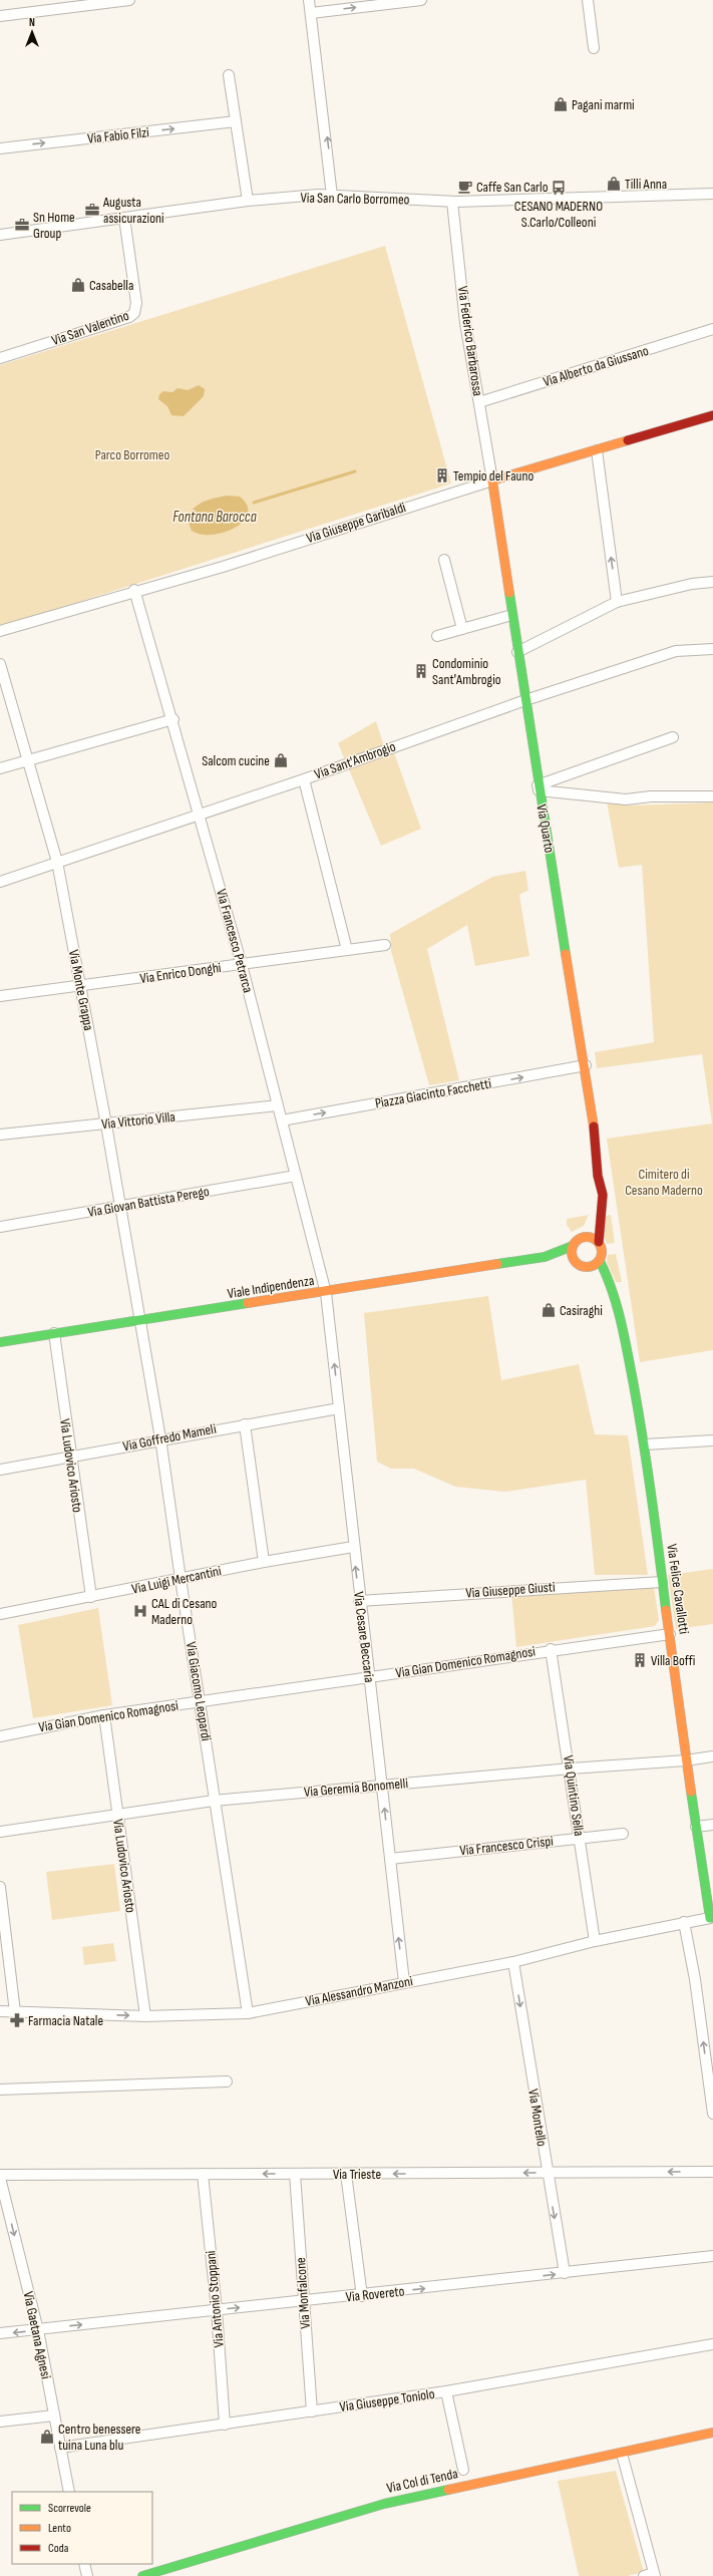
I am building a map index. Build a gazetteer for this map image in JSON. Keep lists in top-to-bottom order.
{
  "streets": {
    "street": [
      "Via Fabio Filzi",
      "Via San Carlo Borromeo",
      "Via San Valentino",
      "Via Federico Barbarossa",
      "Via Alberto da Giussano",
      "Via Giuseppe Garibaldi",
      "Via Sant'Ambrogio",
      "Via Quarto",
      "Via Francesco Petrarca",
      "Via Enrico Donghi",
      "Via Monte Grappa",
      "Piazza Giacinto Facchetti",
      "Via Vittorio Villa",
      "Via Giovan Battista Perego",
      "Viale Indipendenza",
      "Via Goffredo Mameli",
      "Via Ludovico Ariosto",
      "Via Luigi Mercantini",
      "Via Felice Cavallotti",
      "Via Giuseppe Giusti",
      "Via Cesare Beccaria",
      "Via Gian Domenico Romagnosi",
      "Via Giacomo Leopardi",
      "Via Geremia Bonomelli",
      "Via Quintino Sella",
      "Via Francesco Crispi",
      "Via Alessandro Manzoni",
      "Via Montello",
      "Via Trieste",
      "Via Monfalcone",
      "Via Rovereto",
      "Via Antonio Stoppani",
      "Via Gaetana Agnesi",
      "Via Giuseppe Toniolo",
      "Via Col di Tenda"
    ]
  },
  "crossings": [
    ["Via San Carlo Borromeo", "Via San Valentino"],
    ["Via San Carlo Borromeo", "Via Federico Barbarossa"],
    ["Via Federico Barbarossa", "Via Alberto da Giussano"],
    ["Via Federico Barbarossa", "Via Giuseppe Garibaldi"],
    ["Via Federico Barbarossa", "Via Quarto"],
    ["Via Giuseppe Garibaldi", "Via Quarto"],
    ["Via Giuseppe Garibaldi", "Via Francesco Petrarca"],
    ["Via Sant'Ambrogio", "Via Quarto"],
    ["Via Sant'Ambrogio", "Via Francesco Petrarca"],
    ["Via Sant'Ambrogio", "Via Monte Grappa"],
    ["Via Quarto", "Piazza Giacinto Facchetti"],
    ["Via Quarto", "Viale Indipendenza"],
    ["Via Quarto", "Via Felice Cavallotti"],
    ["Via Francesco Petrarca", "Via Enrico Donghi"],
    ["Via Francesco Petrarca", "Piazza Giacinto Facchetti"],
    ["Via Francesco Petrarca", "Via Vittorio Villa"],
    ["Via Francesco Petrarca", "Via Giovan Battista Perego"],
    ["Via Francesco Petrarca", "Viale Indipendenza"],
    ["Via Francesco Petrarca", "Via Cesare Beccaria"],
    ["Via Enrico Donghi", "Via Monte Grappa"],
    ["Via Monte Grappa", "Via Vittorio Villa"],
    ["Via Monte Grappa", "Via Giovan Battista Perego"],
    ["Via Monte Grappa", "Viale Indipendenza"],
    ["Via Monte Grappa", "Via Giacomo Leopardi"],
    ["Viale Indipendenza", "Via Ludovico Ariosto"],
    ["Viale Indipendenza", "Via Felice Cavallotti"],
    ["Viale Indipendenza", "Via Cesare Beccaria"],
    ["Viale Indipendenza", "Via Giacomo Leopardi"],
    ["Via Goffredo Mameli", "Via Ludovico Ariosto"],
    ["Via Goffredo Mameli", "Via Cesare Beccaria"],
    ["Via Goffredo Mameli", "Via Giacomo Leopardi"],
    ["Via Ludovico Ariosto", "Via Luigi Mercantini"],
    ["Via Ludovico Ariosto", "Via Gian Domenico Romagnosi"],
    ["Via Ludovico Ariosto", "Via Geremia Bonomelli"],
    ["Via Ludovico Ariosto", "Via Alessandro Manzoni"],
    ["Via Luigi Mercantini", "Via Cesare Beccaria"],
    ["Via Luigi Mercantini", "Via Giacomo Leopardi"],
    ["Via Felice Cavallotti", "Via Giuseppe Giusti"],
    ["Via Felice Cavallotti", "Via Gian Domenico Romagnosi"],
    ["Via Felice Cavallotti", "Via Geremia Bonomelli"],
    ["Via Felice Cavallotti", "Via Alessandro Manzoni"],
    ["Via Giuseppe Giusti", "Via Cesare Beccaria"],
    ["Via Cesare Beccaria", "Via Gian Domenico Romagnosi"],
    ["Via Cesare Beccaria", "Via Geremia Bonomelli"],
    ["Via Cesare Beccaria", "Via Francesco Crispi"],
    ["Via Cesare Beccaria", "Via Alessandro Manzoni"],
    ["Via Gian Domenico Romagnosi", "Via Giacomo Leopardi"],
    ["Via Gian Domenico Romagnosi", "Via Quintino Sella"],
    ["Via Giacomo Leopardi", "Via Geremia Bonomelli"],
    ["Via Giacomo Leopardi", "Via Alessandro Manzoni"],
    ["Via Geremia Bonomelli", "Via Quintino Sella"],
    ["Via Quintino Sella", "Via Francesco Crispi"],
    ["Via Quintino Sella", "Via Alessandro Manzoni"],
    ["Via Alessandro Manzoni", "Via Montello"],
    ["Via Montello", "Via Trieste"],
    ["Via Montello", "Via Rovereto"],
    ["Via Trieste", "Via Monfalcone"],
    ["Via Trieste", "Via Antonio Stoppani"],
    ["Via Monfalcone", "Via Rovereto"],
    ["Via Monfalcone", "Via Giuseppe Toniolo"],
    ["Via Rovereto", "Via Antonio Stoppani"],
    ["Via Rovereto", "Via Gaetana Agnesi"],
    ["Via Antonio Stoppani", "Via Giuseppe Toniolo"],
    ["Via Gaetana Agnesi", "Via Giuseppe Toniolo"]
  ],
  "one_way": [
    "Via Fabio Filzi",
    "Piazza Giacinto Facchetti",
    "Via Cesare Beccaria",
    "Via Montello",
    "Via Trieste",
    "Via Rovereto",
    "Via Gaetana Agnesi"
  ],
  "water": ["Fontana Barocca"],
  "parks": ["Parco Borromeo", "Cimitero di Cesano Maderno"],
  "places": {
    "shop": [
      "Pagani marmi",
      "Tilli Anna",
      "Casabella",
      "Salcom cucine",
      "Casiraghi",
      "Centro benessere tuina Luna blu"
    ],
    "cafe": ["Caffe San Carlo"],
    "bus stop": ["CESANO MADERNO S.Carlo/Colleoni"],
    "office": ["Augusta assicurazioni", "Sn Home Group"],
    "building": ["Tempio del Fauno", "Condominio Sant'Ambrogio", "Villa Boffi"],
    "hospital": ["CAL di Cesano Maderno"],
    "pharmacy": ["Farmacia Natale"]
  },
  "legend": ["Scorrevole", "Lento", "Coda"],
  "north": "top"
}
